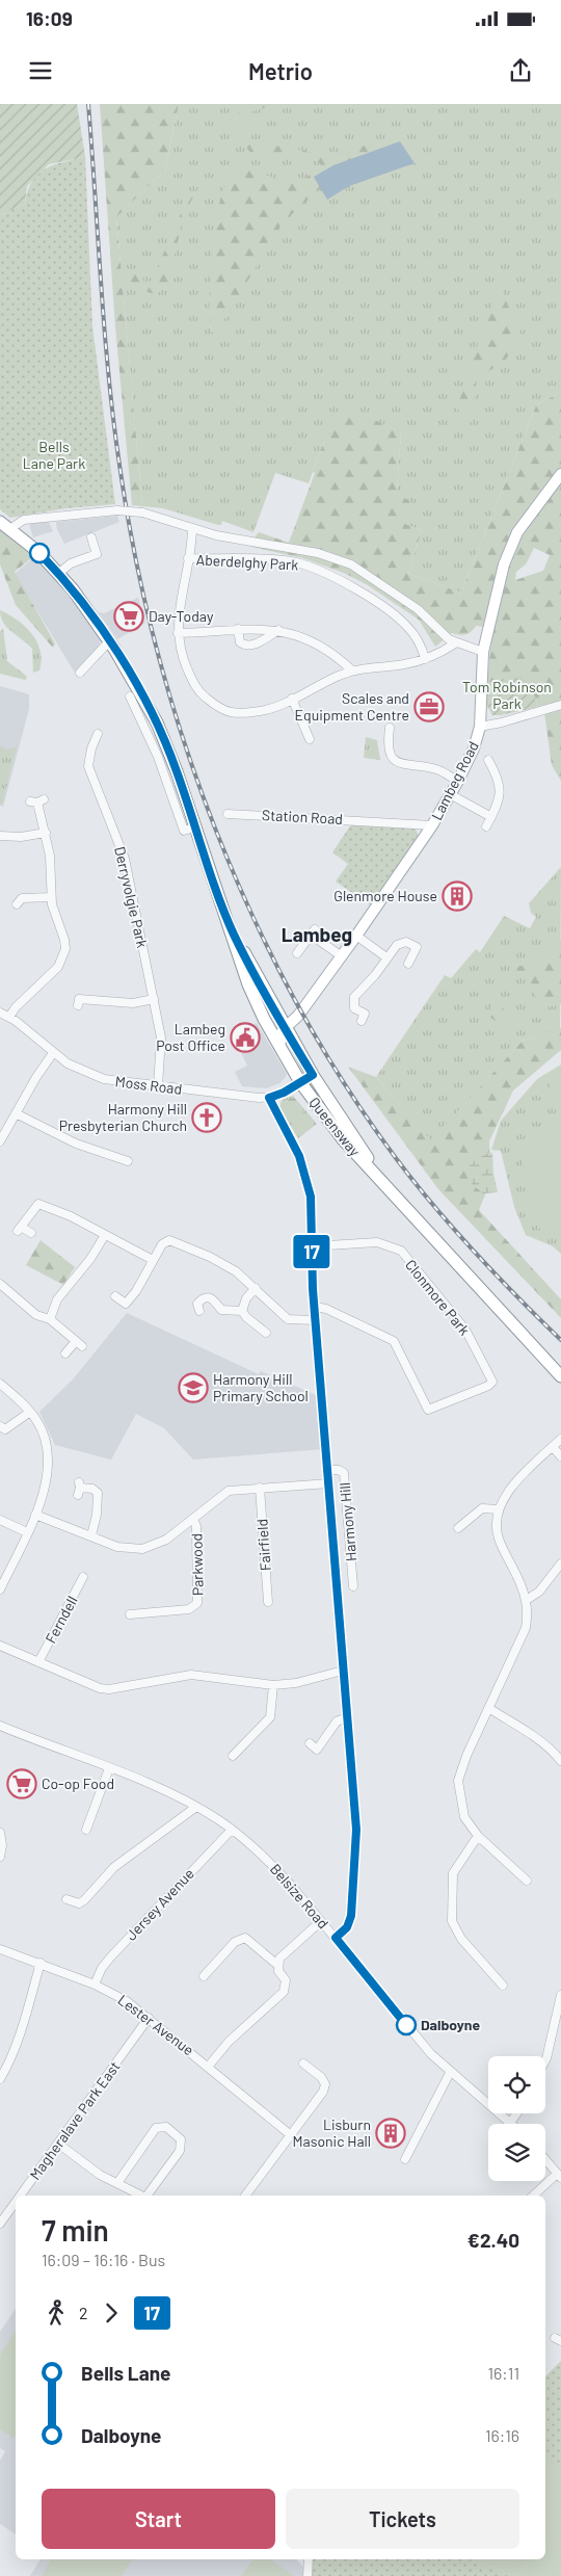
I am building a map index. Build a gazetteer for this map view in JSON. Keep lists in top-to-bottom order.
{
  "streets": {
    "highway": ["Queensway"],
    "main road": ["Lambeg Road"],
    "street": [
      "Aberdelghy Park",
      "Station Road",
      "Derryvolgie Park",
      "Moss Road",
      "Clonmore Park",
      "Harmony Hill",
      "Fairfield",
      "Parkwood",
      "Ferndell",
      "Belsize Road",
      "Jersey Avenue",
      "Lester Avenue",
      "Magheralave Park East"
    ]
  },
  "crossings": [
    ["Lambeg Road", "Station Road"],
    ["Lambeg Road", "Queensway"],
    ["Derryvolgie Park", "Moss Road"],
    ["Moss Road", "Harmony Hill"],
    ["Clonmore Park", "Harmony Hill"],
    ["Harmony Hill", "Belsize Road"],
    ["Belsize Road", "Jersey Avenue"],
    ["Jersey Avenue", "Lester Avenue"],
    ["Lester Avenue", "Magheralave Park East"]
  ],
  "districts": ["Lambeg"],
  "parks": ["Bells Lane Park", "Tom Robinson Park"],
  "places": {
    "supermarket": ["Day-Today", "Co-op Food"],
    "office": ["Scales and Equipment Centre"],
    "building": ["Glenmore House", "Lisburn Masonic Hall"],
    "public building": ["Lambeg Post Office"],
    "church": ["Harmony Hill Presbyterian Church"],
    "school or university": ["Harmony Hill Primary School"],
    "other": ["Dalboyne"]
  },
  "lines": ["bus line 17"],
  "page": {
    "status": "16:09",
    "header": "Metrio",
    "on_map": "17",
    "heading": ["7 min", "16:09 – 16:16 · Bus", "€2.40"],
    "legs": ["2", "17"],
    "list": [
      {
        "name": "Bells Lane",
        "value": "16:11"
      },
      {
        "name": "Dalboyne",
        "value": "16:16"
      }
    ],
    "buttons": ["Start", "Tickets"]
  }
}
